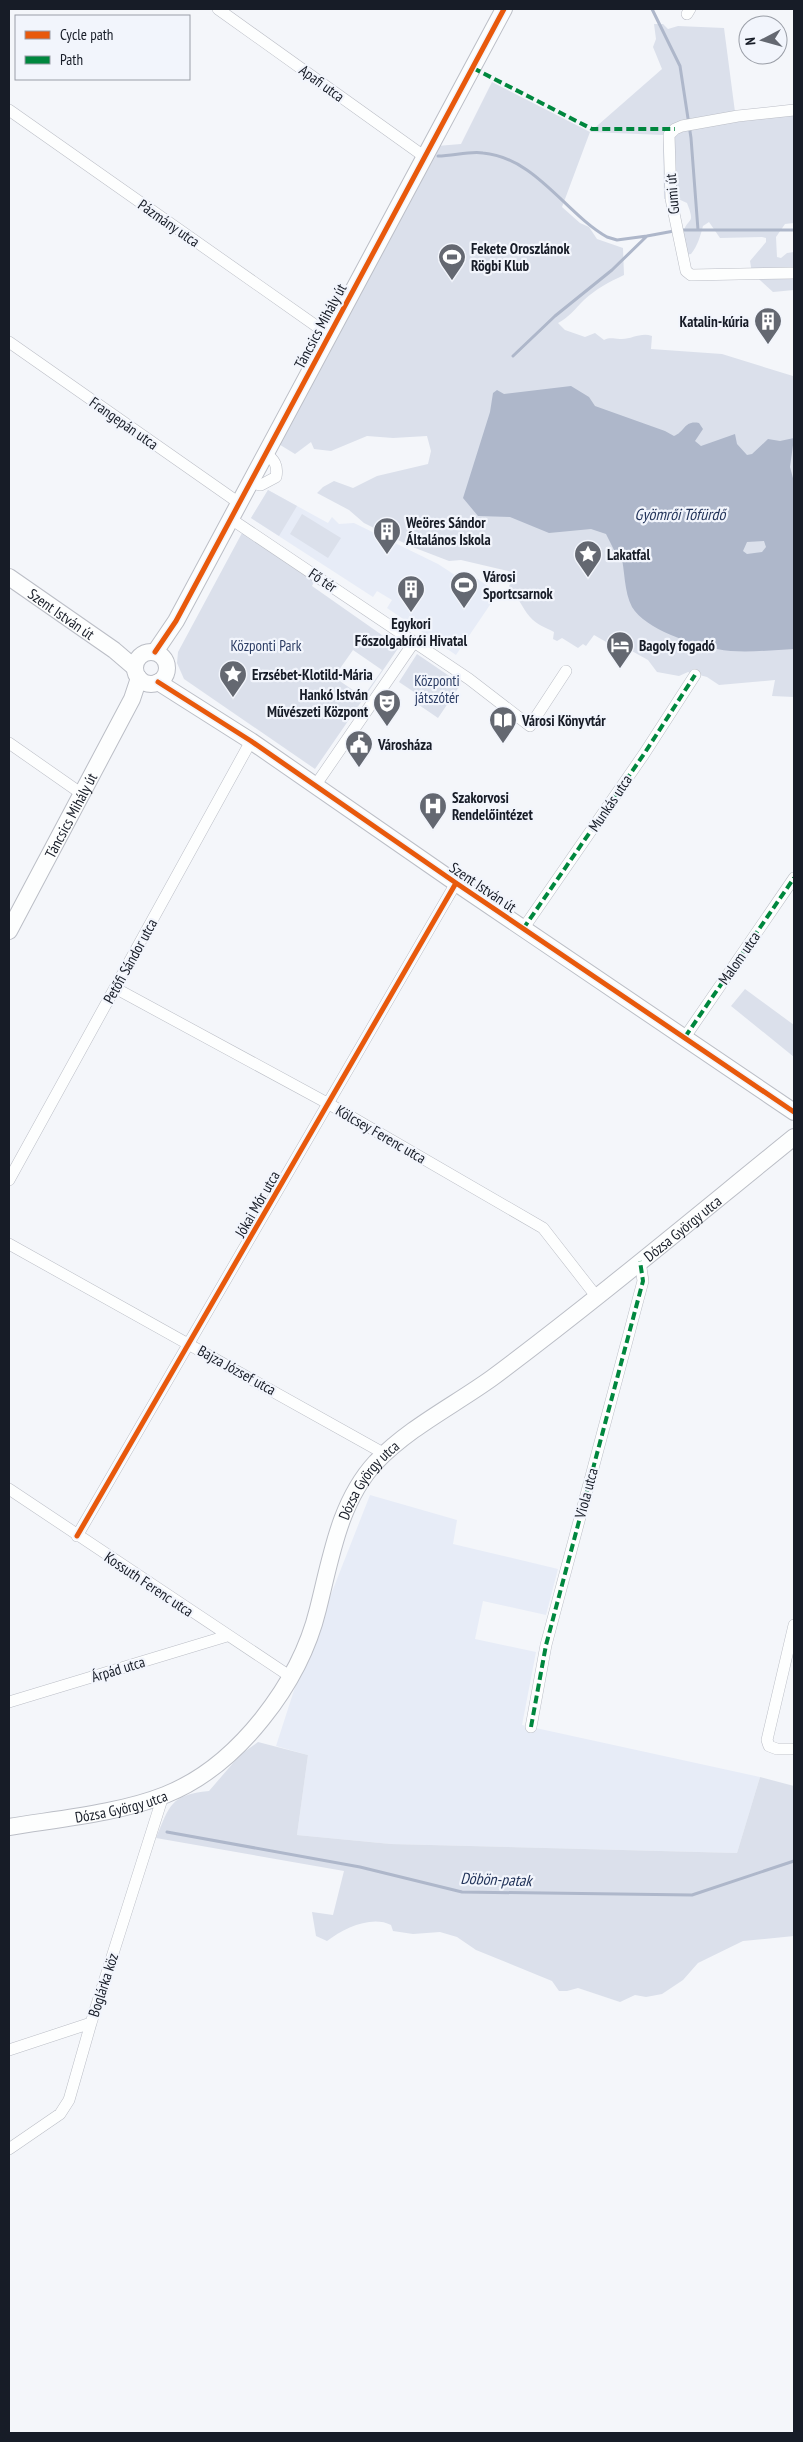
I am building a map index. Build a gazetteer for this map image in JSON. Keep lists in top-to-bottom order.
{
  "streets": {
    "street": [
      "Apafi utca",
      "Gumi út",
      "Pázmány utca",
      "Táncsics Mihály út",
      "Frangepán utca",
      "Fő tér",
      "Szent István út",
      "Munkás utca",
      "Malom utca",
      "Petőfi Sándor utca",
      "Kölcsey Ferenc utca",
      "Jókai Mór utca",
      "Dózsa György utca",
      "Bajza József utca",
      "Viola utca",
      "Kossuth Ferenc utca",
      "Árpád utca",
      "Boglárka köz"
    ]
  },
  "crossings": [
    ["Apafi utca", "Táncsics Mihály út"],
    ["Pázmány utca", "Táncsics Mihály út"],
    ["Táncsics Mihály út", "Frangepán utca"],
    ["Táncsics Mihály út", "Fő tér"],
    ["Táncsics Mihály út", "Szent István út"],
    ["Szent István út", "Munkás utca"],
    ["Szent István út", "Malom utca"],
    ["Szent István út", "Petőfi Sándor utca"],
    ["Szent István út", "Jókai Mór utca"],
    ["Petőfi Sándor utca", "Kölcsey Ferenc utca"],
    ["Kölcsey Ferenc utca", "Jókai Mór utca"],
    ["Kölcsey Ferenc utca", "Dózsa György utca"],
    ["Jókai Mór utca", "Bajza József utca"],
    ["Jókai Mór utca", "Kossuth Ferenc utca"],
    ["Dózsa György utca", "Bajza József utca"],
    ["Dózsa György utca", "Viola utca"],
    ["Dózsa György utca", "Kossuth Ferenc utca"],
    ["Dózsa György utca", "Boglárka köz"],
    ["Kossuth Ferenc utca", "Árpád utca"]
  ],
  "water": ["Gyömrői Tófürdő", "Döbön-patak"],
  "parks": ["Központi Park", "Központi játszótér"],
  "places": {
    "sports": ["Fekete Oroszlánok Rögbi Klub", "Városi Sportcsarnok"],
    "building": ["Katalin-kúria", "Weöres Sándor Általános Iskola", "Egykori Főszolgabírói Hivatal"],
    "place": ["Lakatfal", "Erzsébet-Klotild-Mária"],
    "hotel": ["Bagoly fogadó"],
    "theatre": ["Hankó István Művészeti Központ"],
    "library": ["Városi Könyvtár"],
    "public building": ["Városháza"],
    "hospital": ["Szakorvosi Rendelőintézet"]
  },
  "legend": ["Cycle path", "Path"],
  "north": "left"
}
